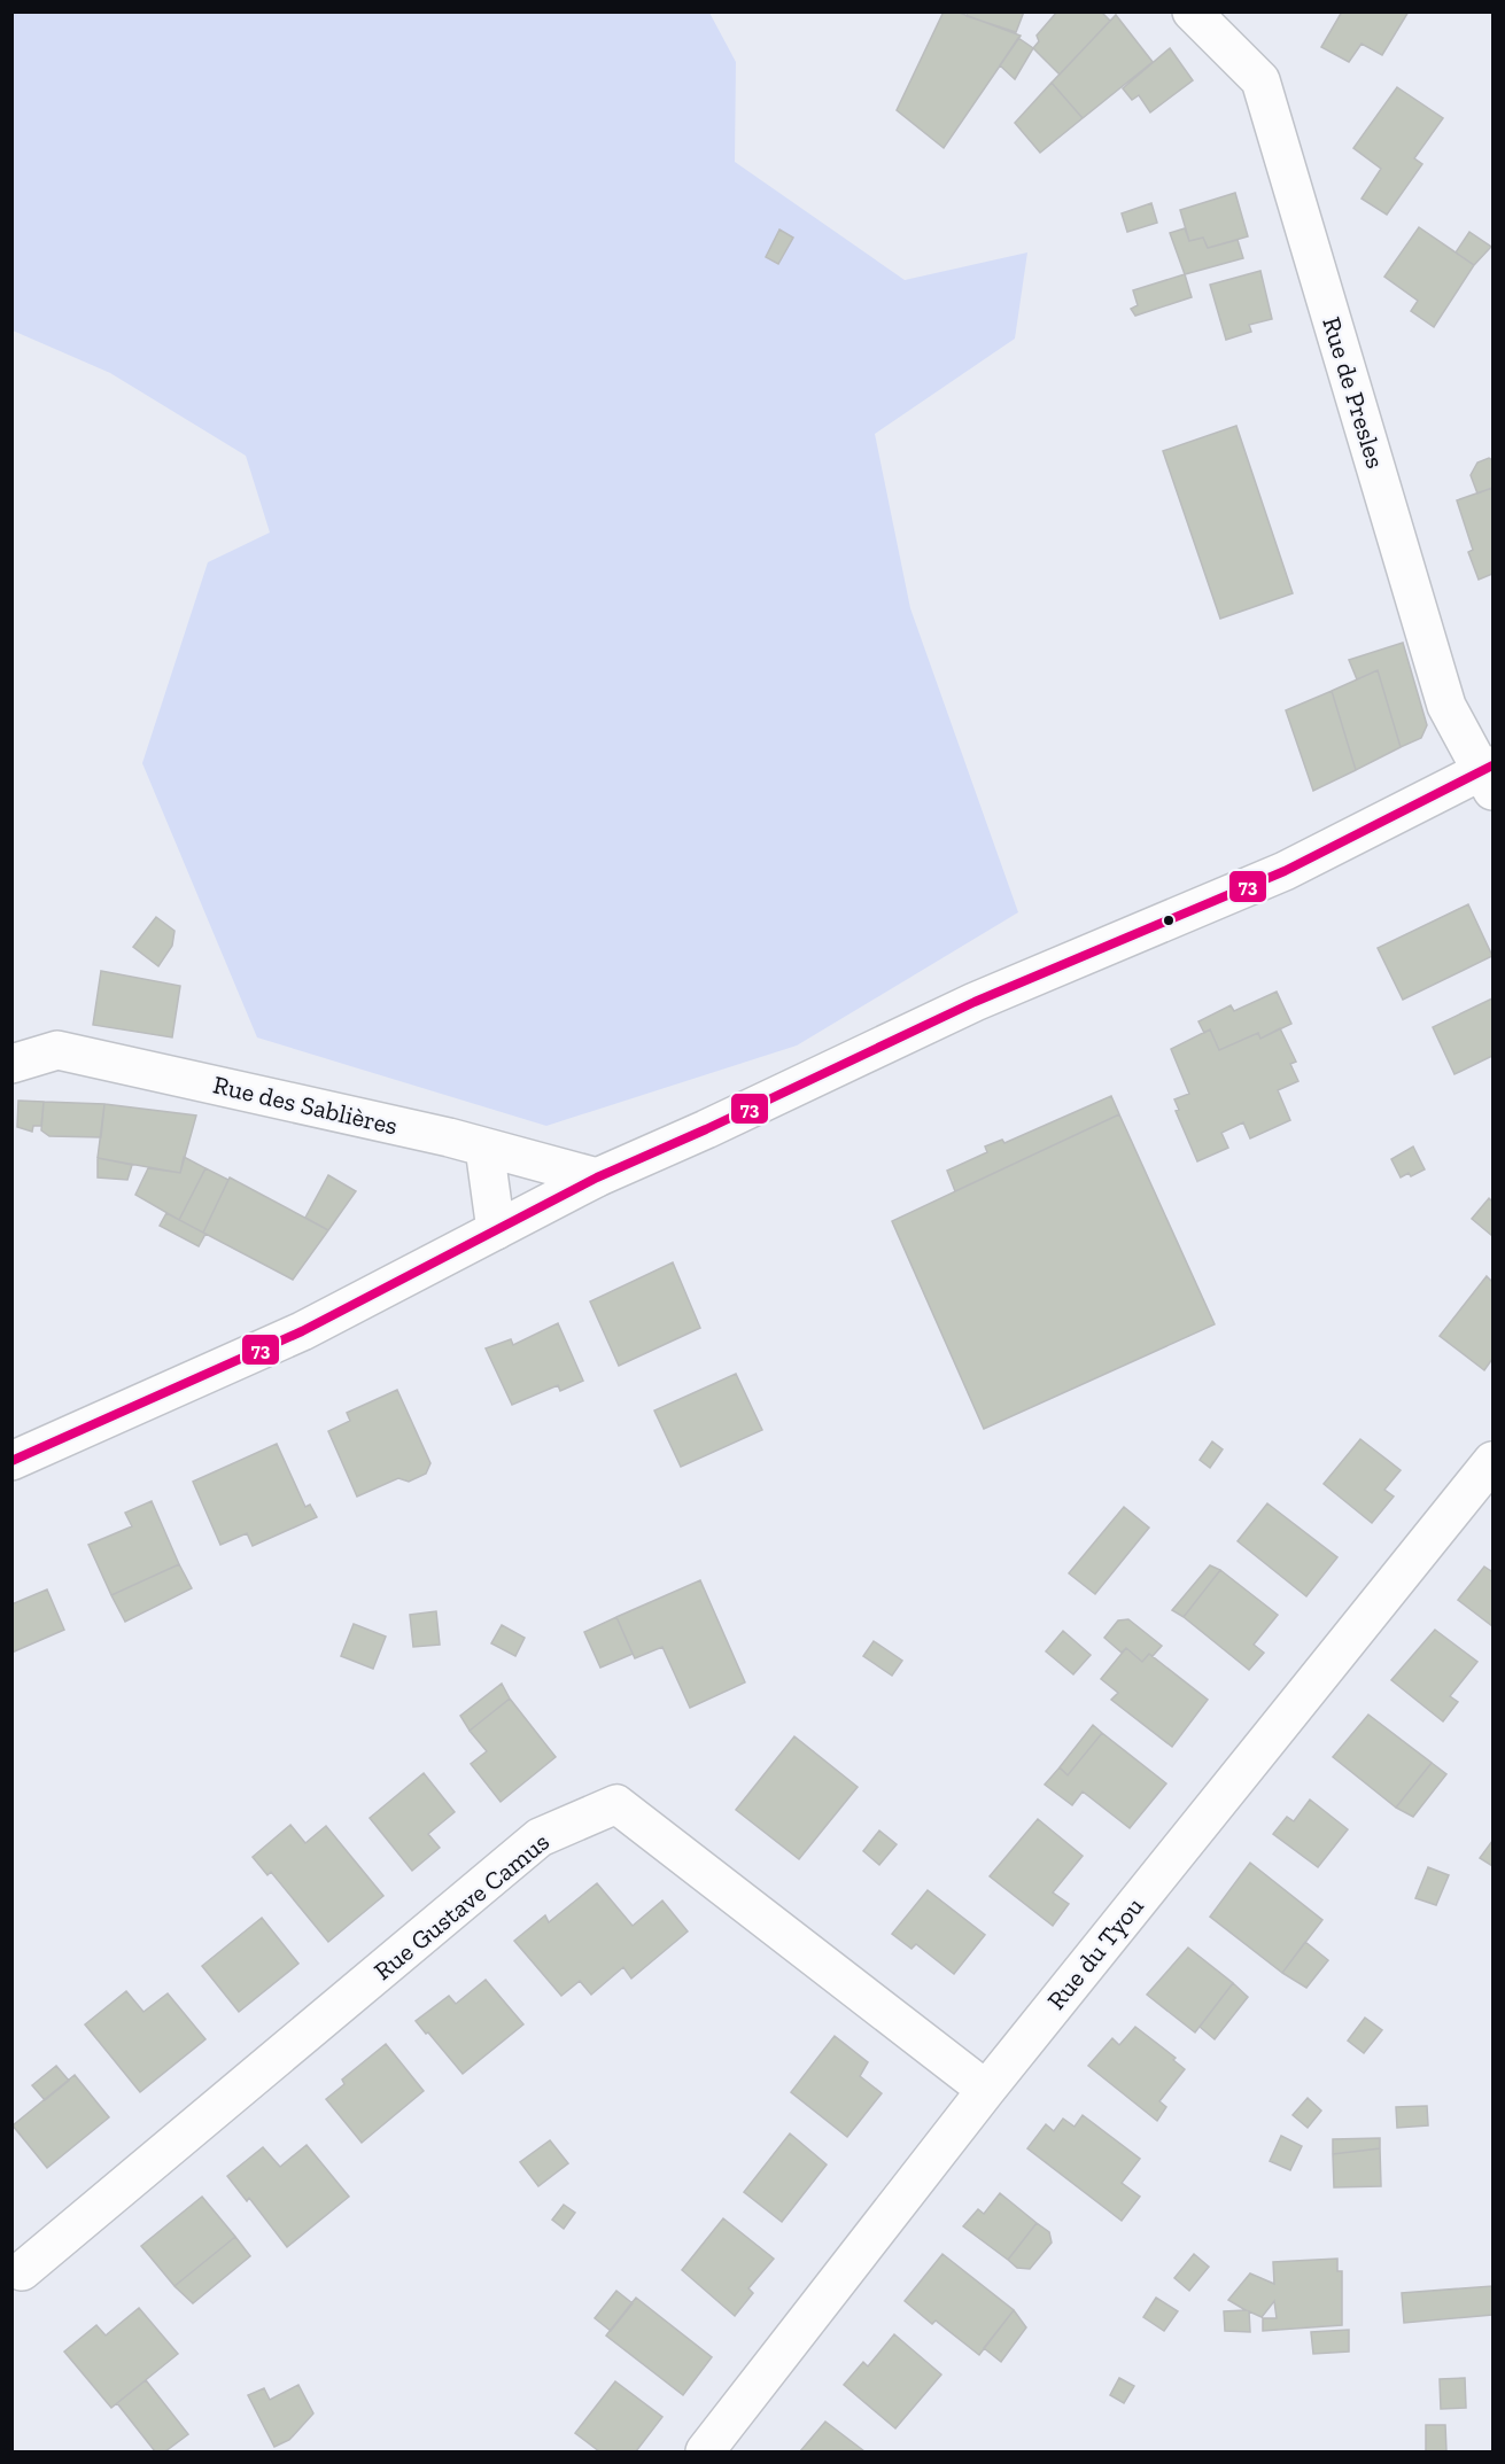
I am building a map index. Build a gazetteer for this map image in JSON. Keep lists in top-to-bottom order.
{
  "streets": {
    "street": [
      "Rue de Presles",
      "Rue des Sablières",
      "Rue Gustave Camus",
      "Rue du Tyou"
    ]
  },
  "crossings": [
    ["Rue Gustave Camus", "Rue du Tyou"]
  ],
  "lines": ["transit line 73"]
}
